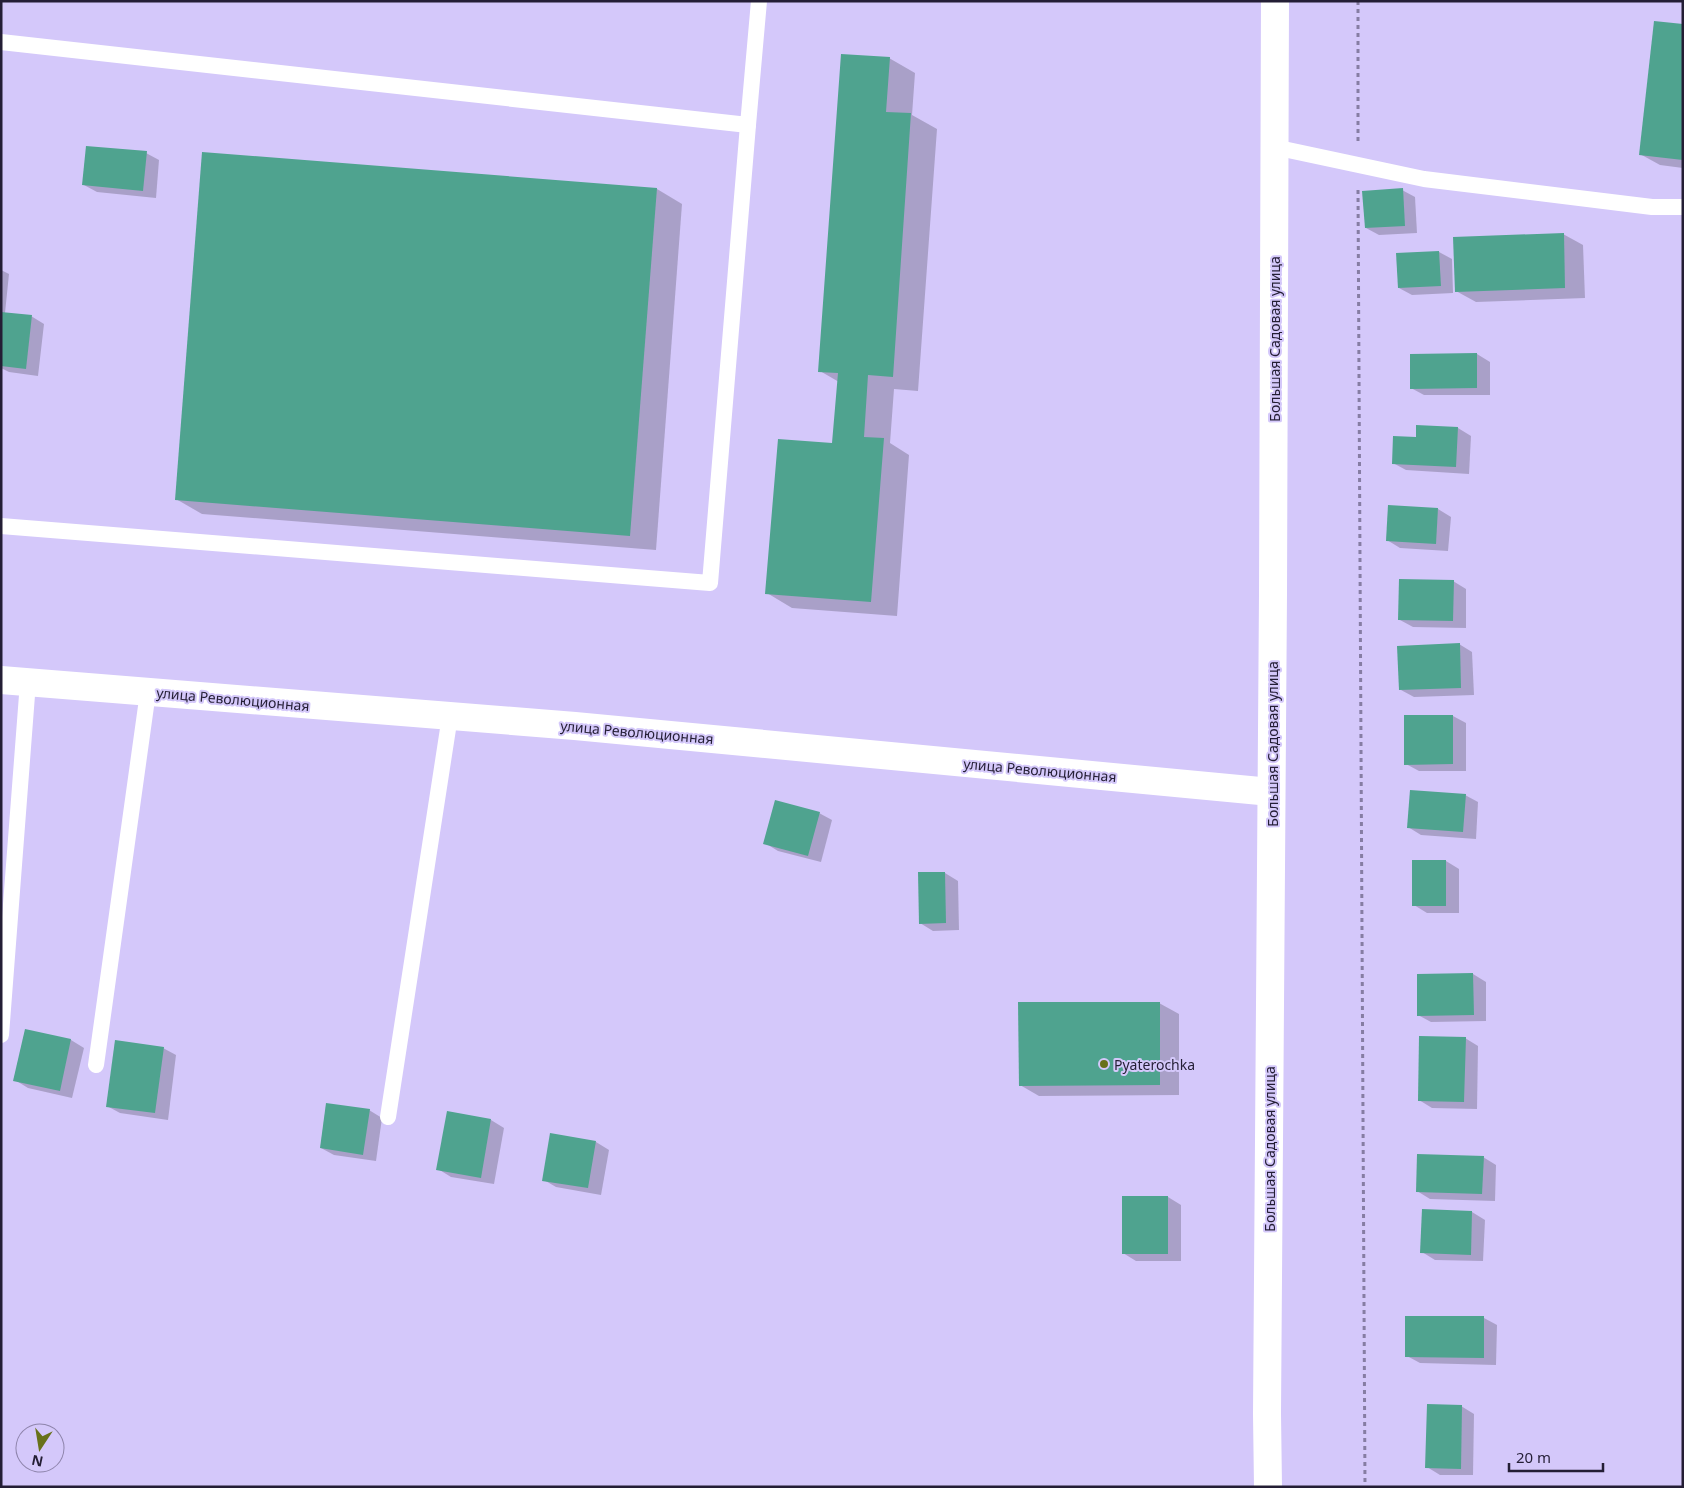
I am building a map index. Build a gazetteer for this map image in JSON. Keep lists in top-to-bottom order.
{
  "streets": {
    "main road": ["Большая Садовая улица", "улица Революционная"]
  },
  "crossings": [
    ["Большая Садовая улица", "улица Революционная"]
  ],
  "places": ["Pyaterochka"],
  "scale_bar": "20 m",
  "north": "bottom"
}
